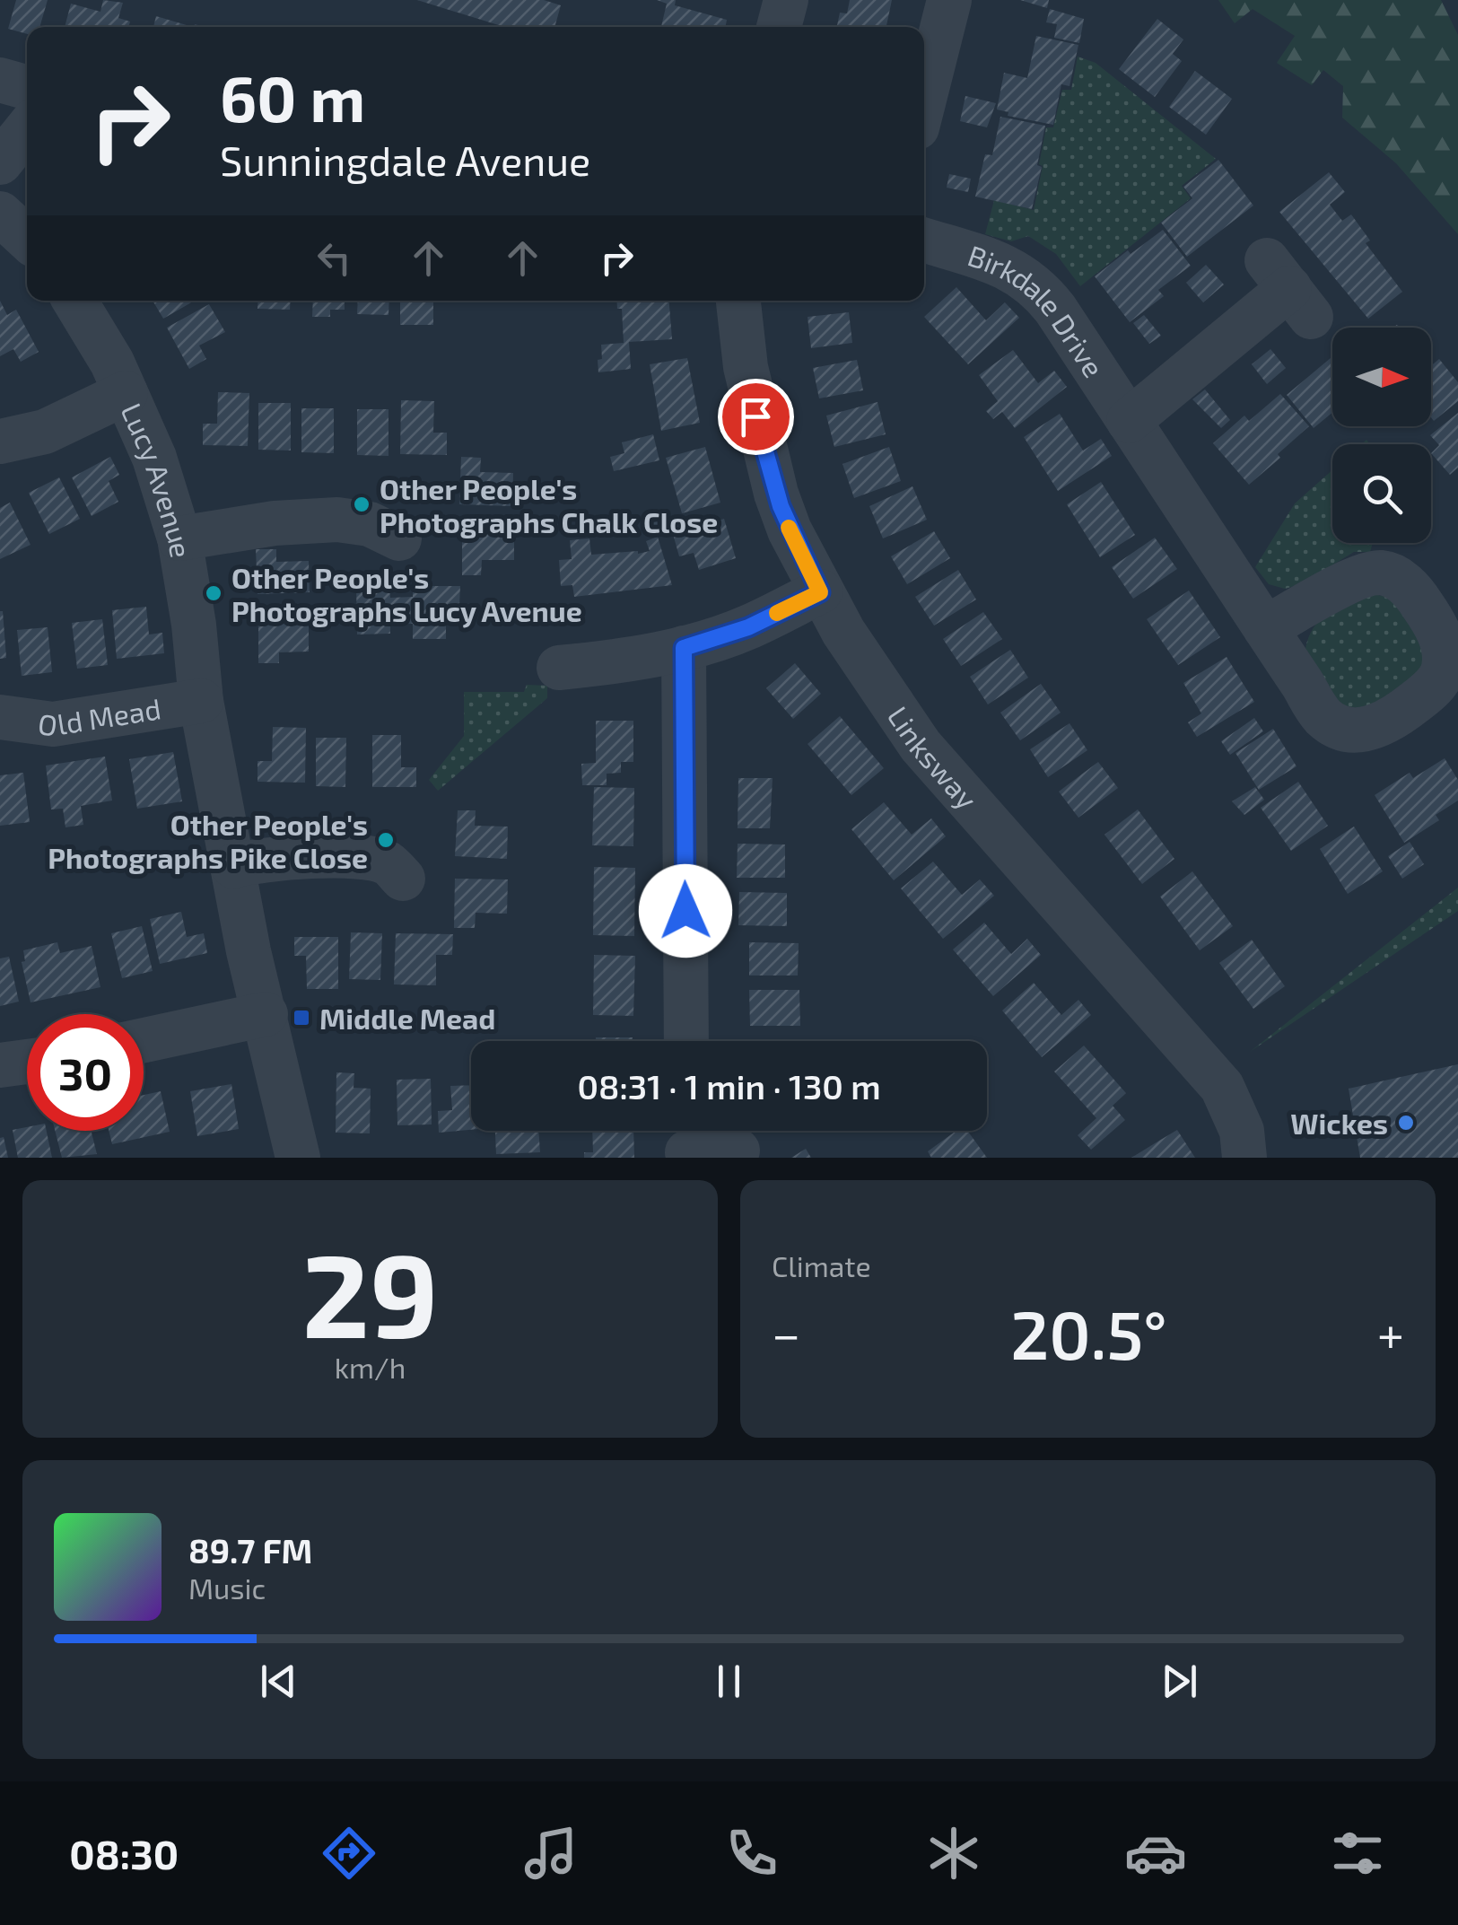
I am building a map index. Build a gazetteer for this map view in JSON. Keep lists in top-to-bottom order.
{
  "streets": {
    "street": [
      "Birkdale Drive",
      "Lucy Avenue",
      "Old Mead",
      "Linksway"
    ]
  },
  "crossings": [
    ["Lucy Avenue", "Old Mead"]
  ],
  "places": {
    "other": [
      "Other People's Photographs Chalk Close",
      "Other People's Photographs Lucy Avenue",
      "Other People's Photographs Pike Close",
      "Wickes"
    ],
    "transit": ["Middle Mead"]
  },
  "north": "right",
  "page": {
    "turn": ["60 m", "Sunningdale Avenue"],
    "limit": "30",
    "trip": "08:31 · 1 min · 130 m",
    "tile": [
      ["29", "km/h"],
      "Climate"
    ],
    "heat": ["−", "20.5°", "+"],
    "song": ["89.7 FM", "Music"],
    "tabs": "08:30"
  }
}
